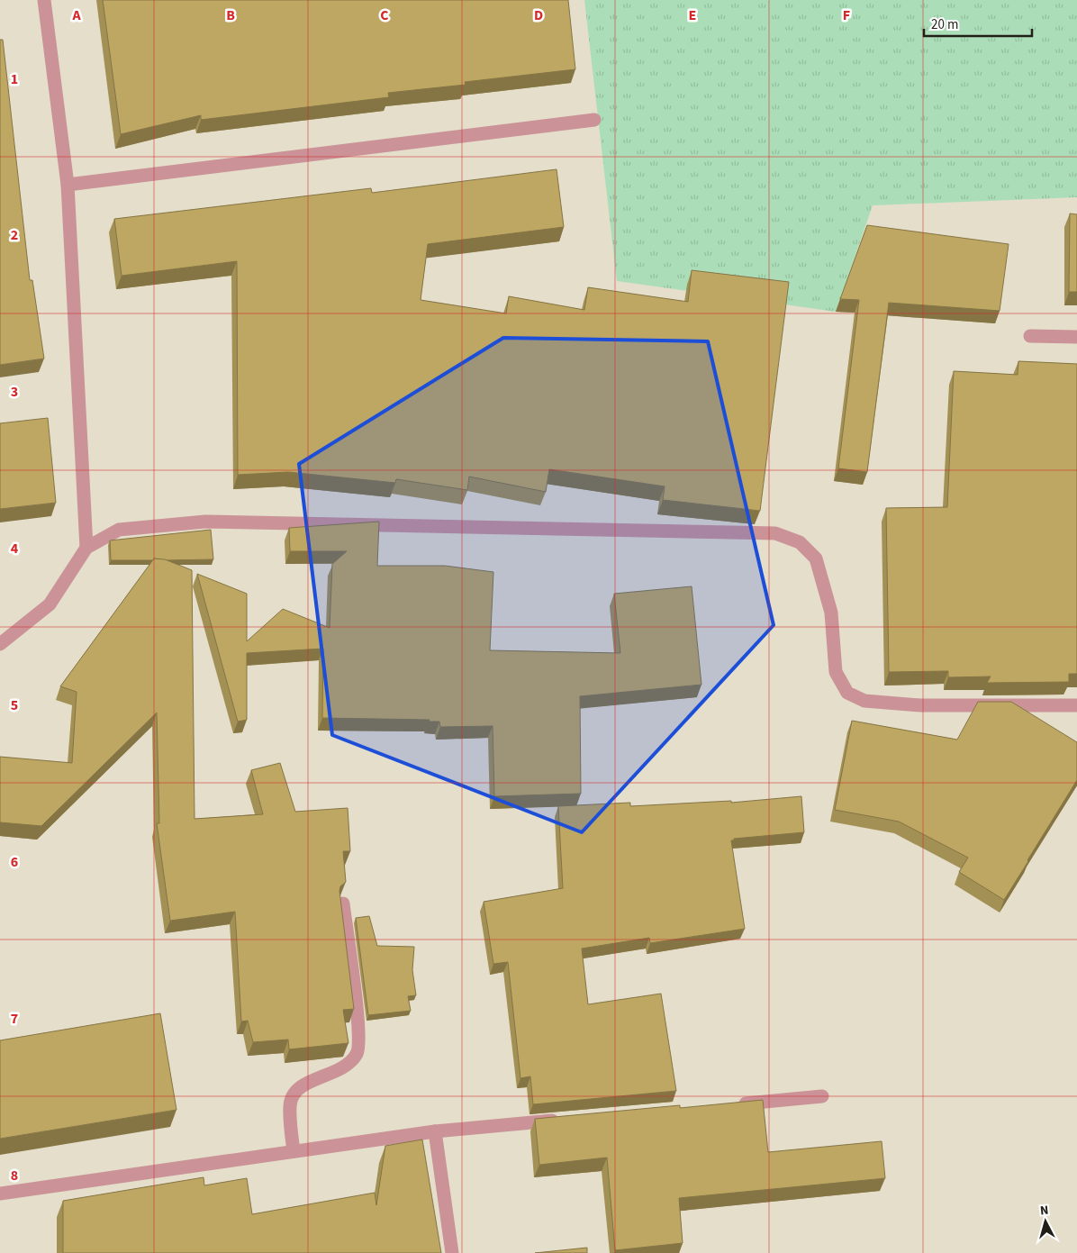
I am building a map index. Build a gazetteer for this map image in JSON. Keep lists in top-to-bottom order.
{
  "scale_bar": "20 m",
  "north": "top",
  "grid": {
    "columns": [
      "A",
      "B",
      "C",
      "D",
      "E",
      "F"
    ],
    "rows": [
      "1",
      "2",
      "3",
      "4",
      "5",
      "6",
      "7",
      "8"
    ]
  }
}
